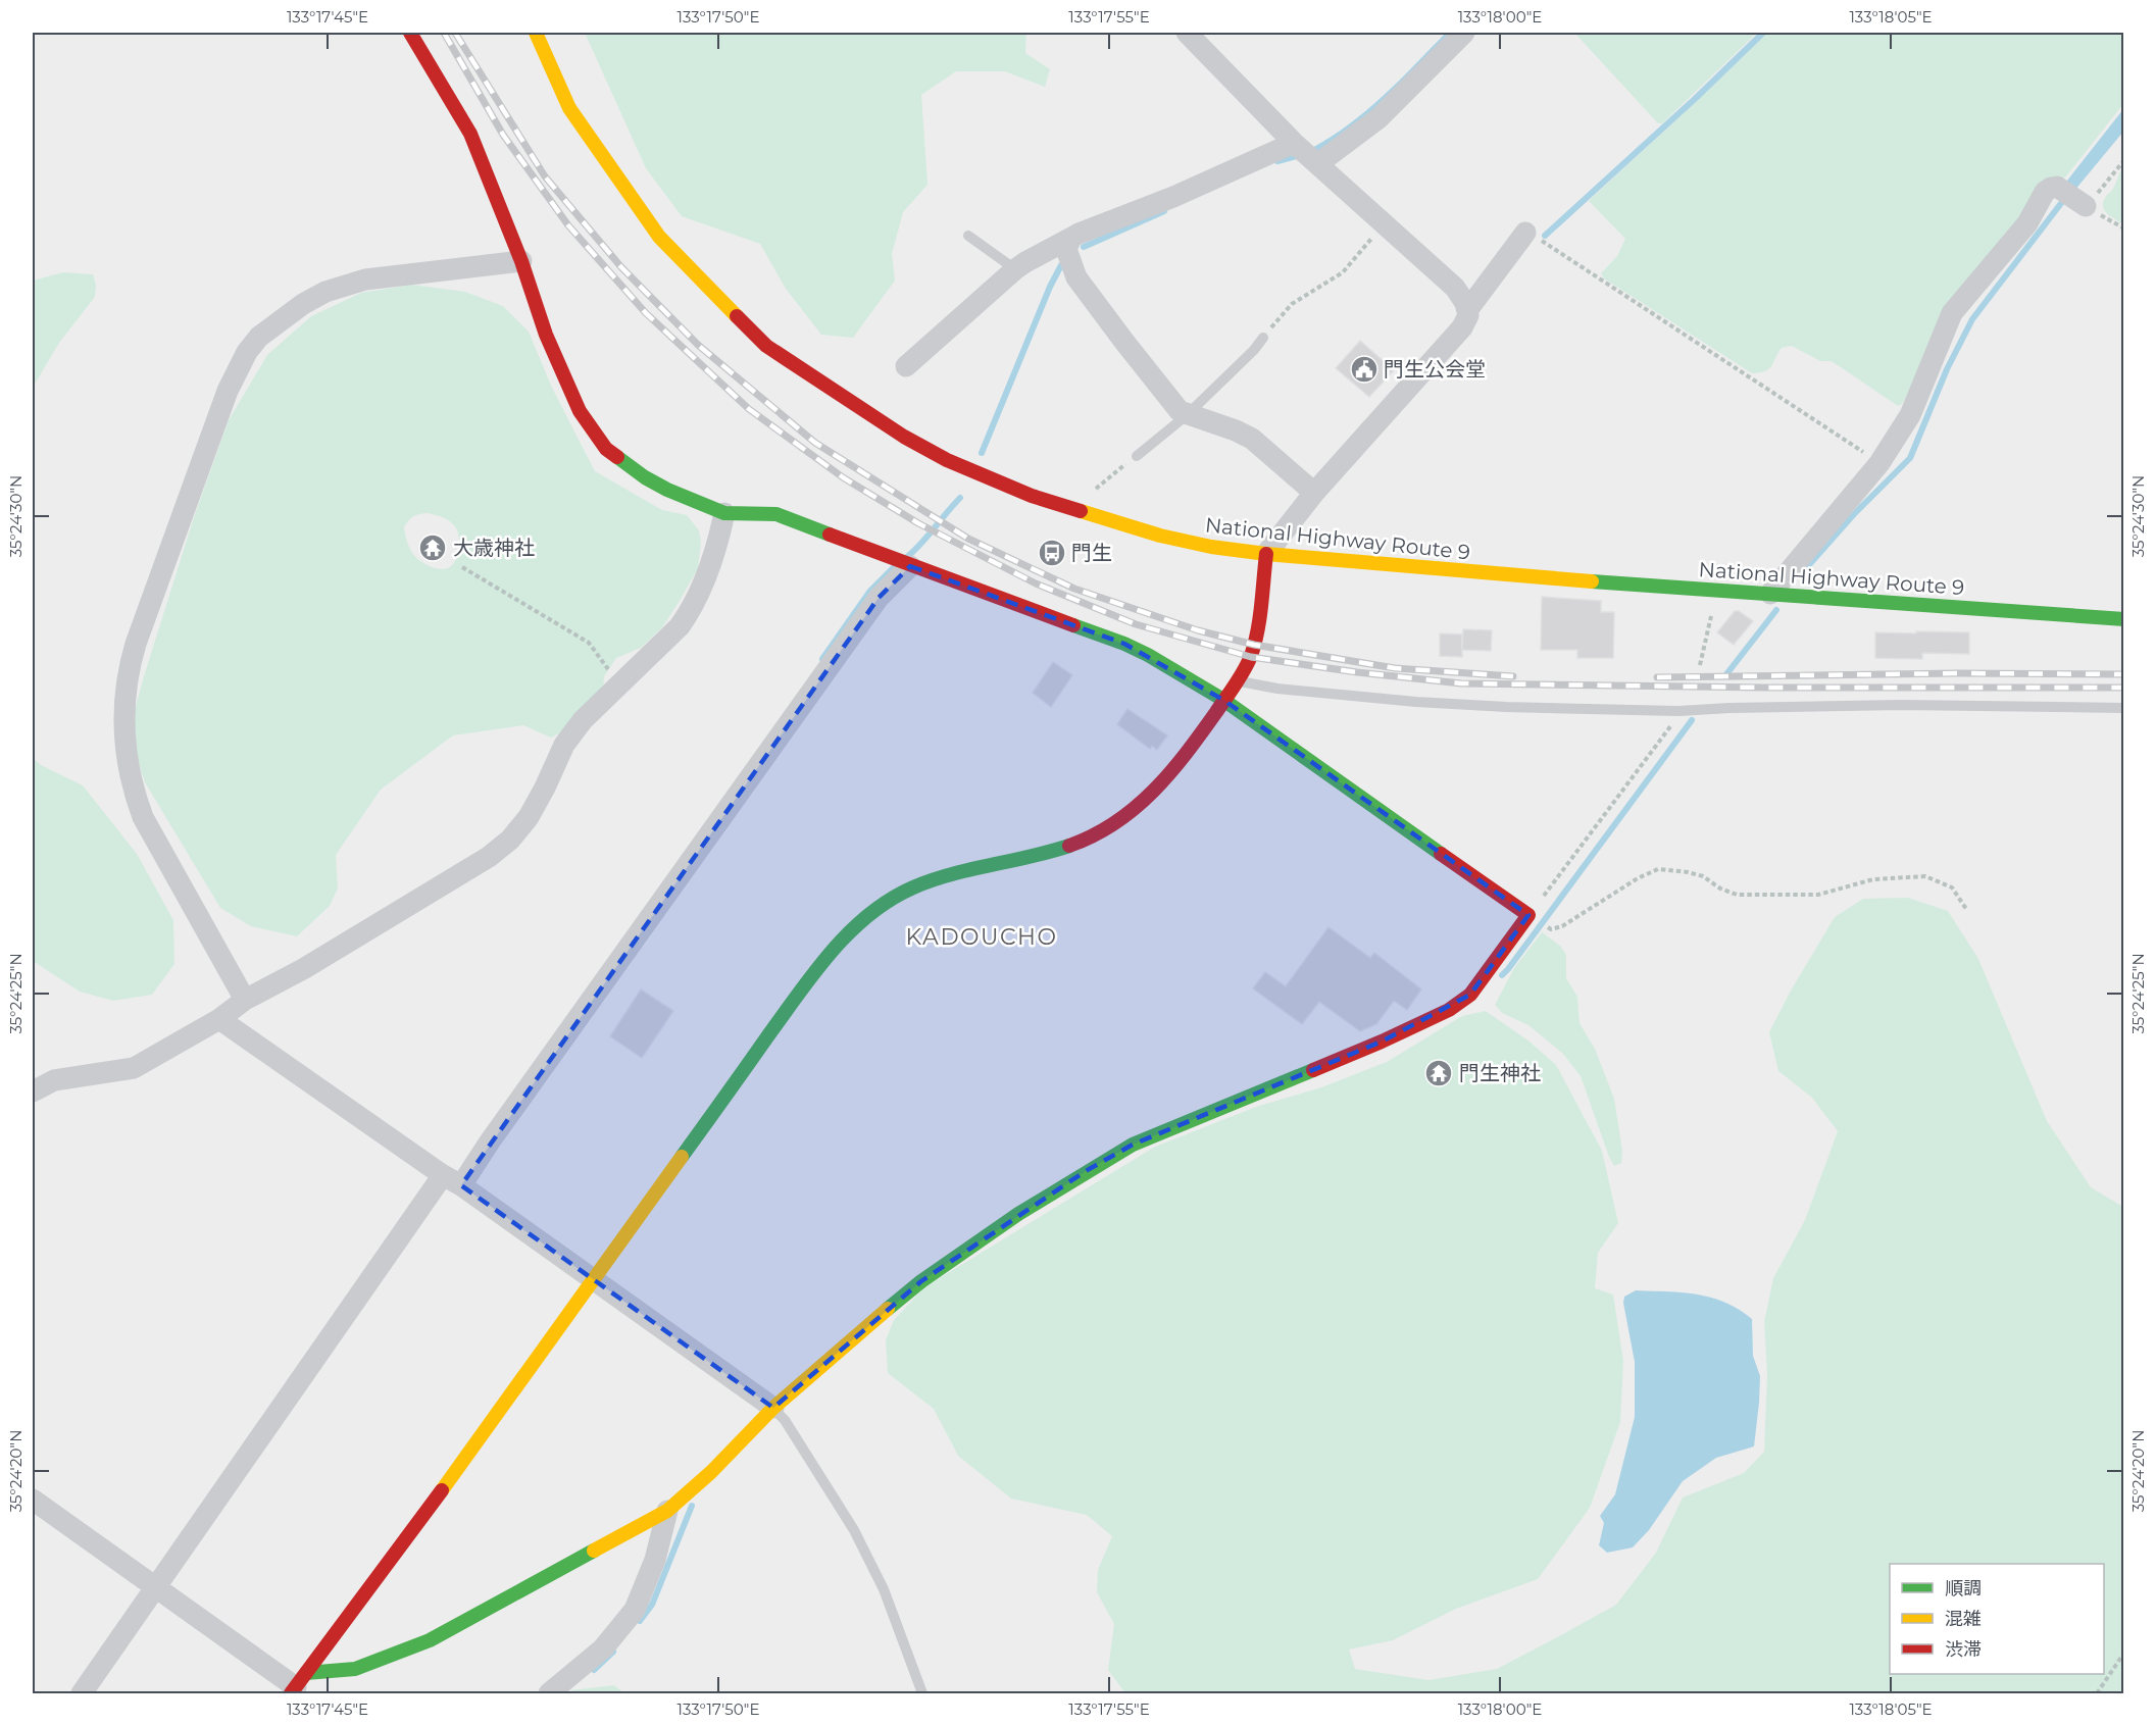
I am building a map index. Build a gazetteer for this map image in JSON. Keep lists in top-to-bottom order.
{
  "streets": {
    "main road": ["National Highway Route 9"]
  },
  "districts": ["KADOUCHO"],
  "places": {
    "public building": ["門生公会堂"],
    "temple": ["大歳神社", "門生神社"],
    "bus stop": ["門生"]
  },
  "legend": ["順調", "混雑", "渋滞"],
  "coordinates": [
    "133°17'45\"E",
    "133°17'50\"E",
    "133°17'55\"E",
    "133°18'00\"E",
    "133°18'05\"E",
    "35°24'30\"N",
    "35°24'25\"N",
    "35°24'20\"N"
  ]
}
